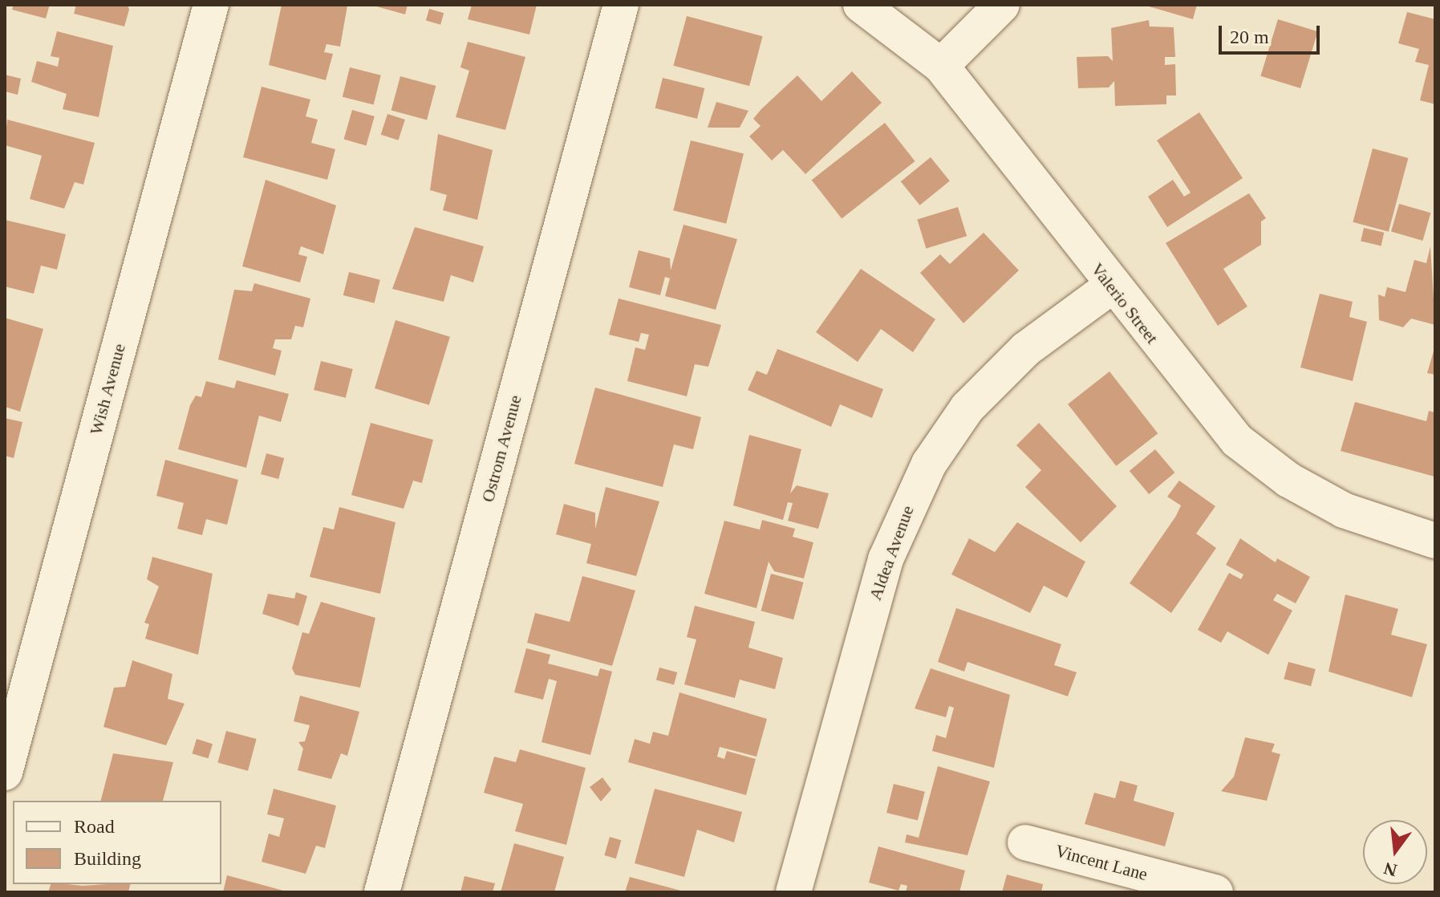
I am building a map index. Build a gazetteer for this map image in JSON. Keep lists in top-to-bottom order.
{
  "streets": {
    "street": [
      "Valerio Street",
      "Wish Avenue",
      "Ostrom Avenue",
      "Aldea Avenue",
      "Vincent Lane"
    ]
  },
  "crossings": [
    ["Valerio Street", "Aldea Avenue"]
  ],
  "legend": ["Road", "Building"],
  "scale_bar": "20 m",
  "north": "bottom"
}
